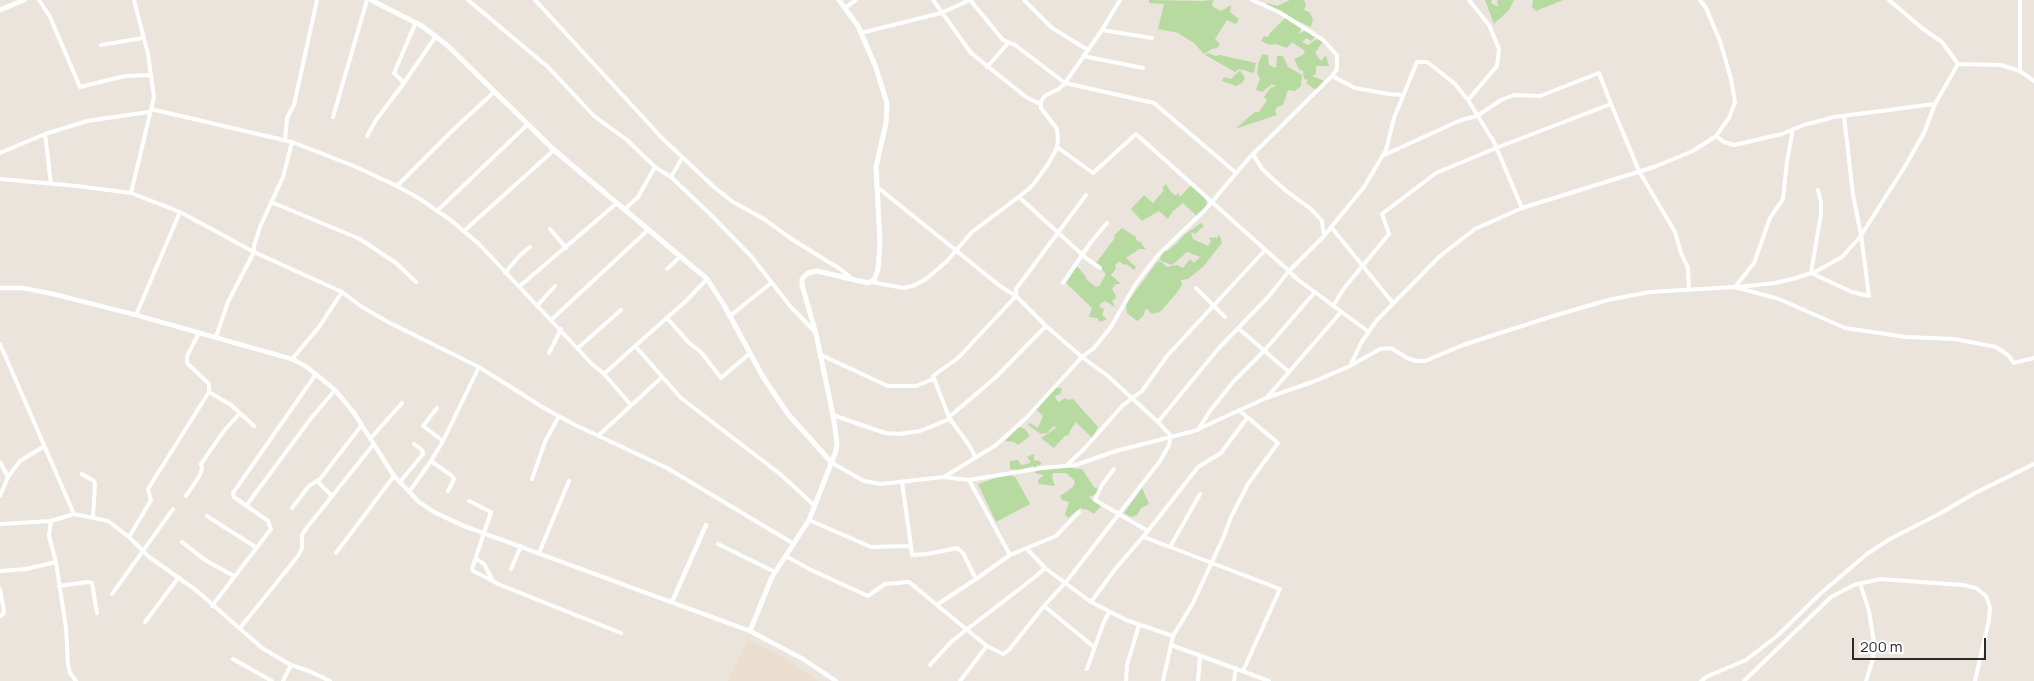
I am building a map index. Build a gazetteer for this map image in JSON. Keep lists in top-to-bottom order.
{
  "scale_bar": "200 m"
}
